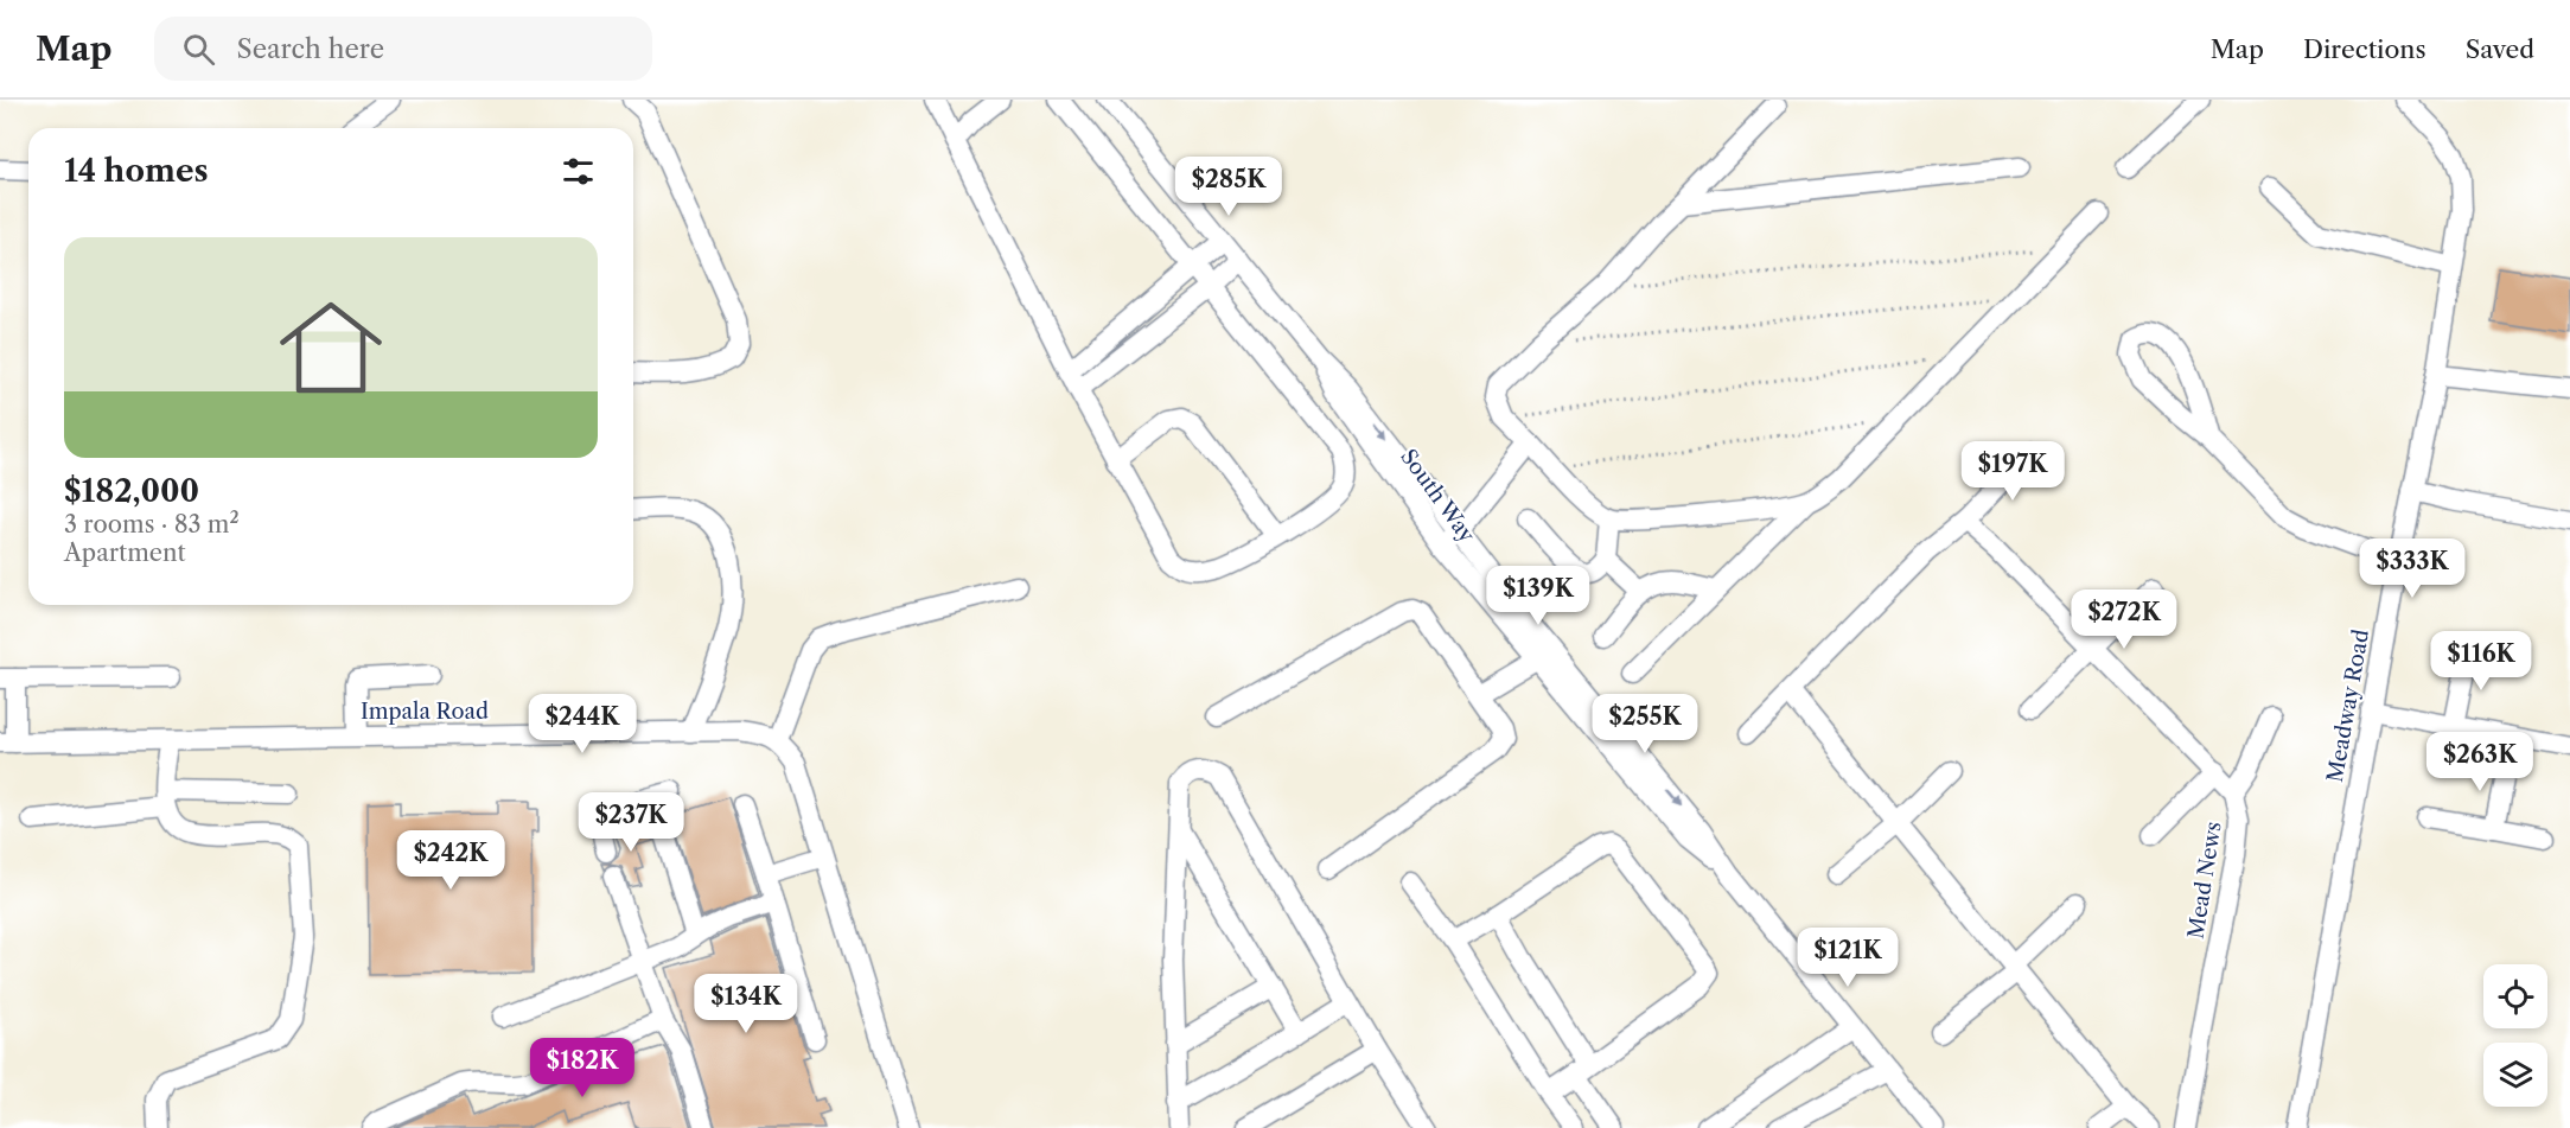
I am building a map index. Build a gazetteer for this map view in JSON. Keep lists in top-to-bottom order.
{
  "streets": {
    "street": [
      "South Way",
      "Meadway Road",
      "Impala Road",
      "Mead News"
    ]
  },
  "page": {
    "header": "Map",
    "search": "Search here",
    "nav": ["Map", "Directions", "Saved"],
    "heading": "14 homes",
    "price": [
      "$285K",
      "$197K",
      "$333K",
      "$139K",
      "$272K",
      "$116K",
      "$244K",
      "$255K",
      "$263K",
      "$237K",
      "$242K",
      "$121K",
      "$134K",
      "$182K"
    ],
    "list": [
      {
        "name": "$182,000",
        "note": "3 rooms · 83 m² · Apartment"
      }
    ]
  }
}
